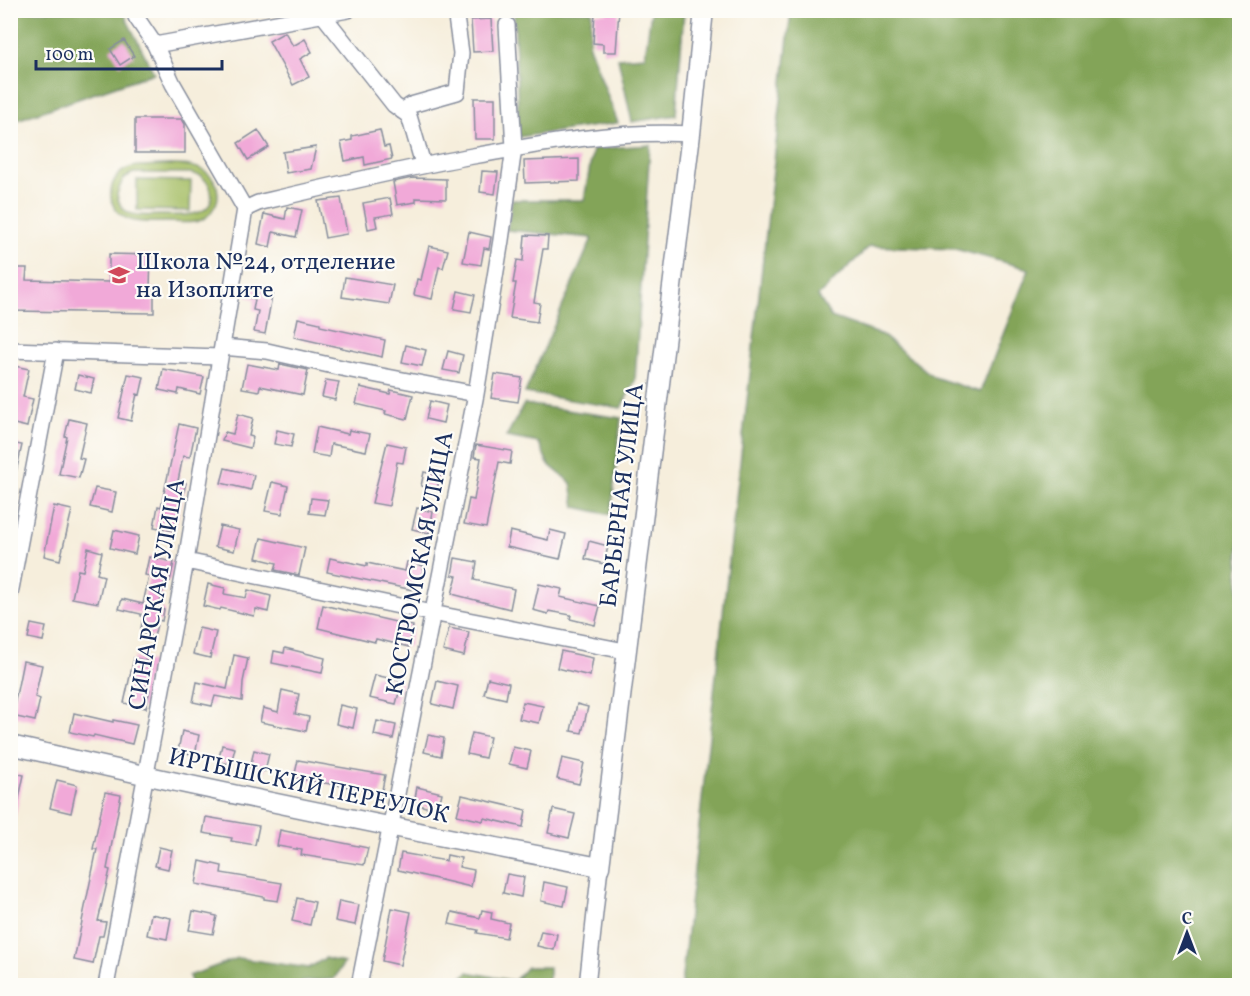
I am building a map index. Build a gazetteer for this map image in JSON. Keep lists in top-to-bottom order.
{
  "streets": {
    "street": [
      "БАРЬЕРНАЯ УЛИЦА",
      "КОСТРОМСКАЯ УЛИЦА",
      "СИНАРСКАЯ УЛИЦА",
      "ИРТЫШСКИЙ ПЕРЕУЛОК"
    ]
  },
  "crossings": [
    ["БАРЬЕРНАЯ УЛИЦА", "ИРТЫШСКИЙ ПЕРЕУЛОК"],
    ["КОСТРОМСКАЯ УЛИЦА", "ИРТЫШСКИЙ ПЕРЕУЛОК"],
    ["СИНАРСКАЯ УЛИЦА", "ИРТЫШСКИЙ ПЕРЕУЛОК"]
  ],
  "places": {
    "school or university": ["Школа №24, отделение на Изоплите"]
  },
  "scale_bar": "100 m",
  "north": "top"
}
